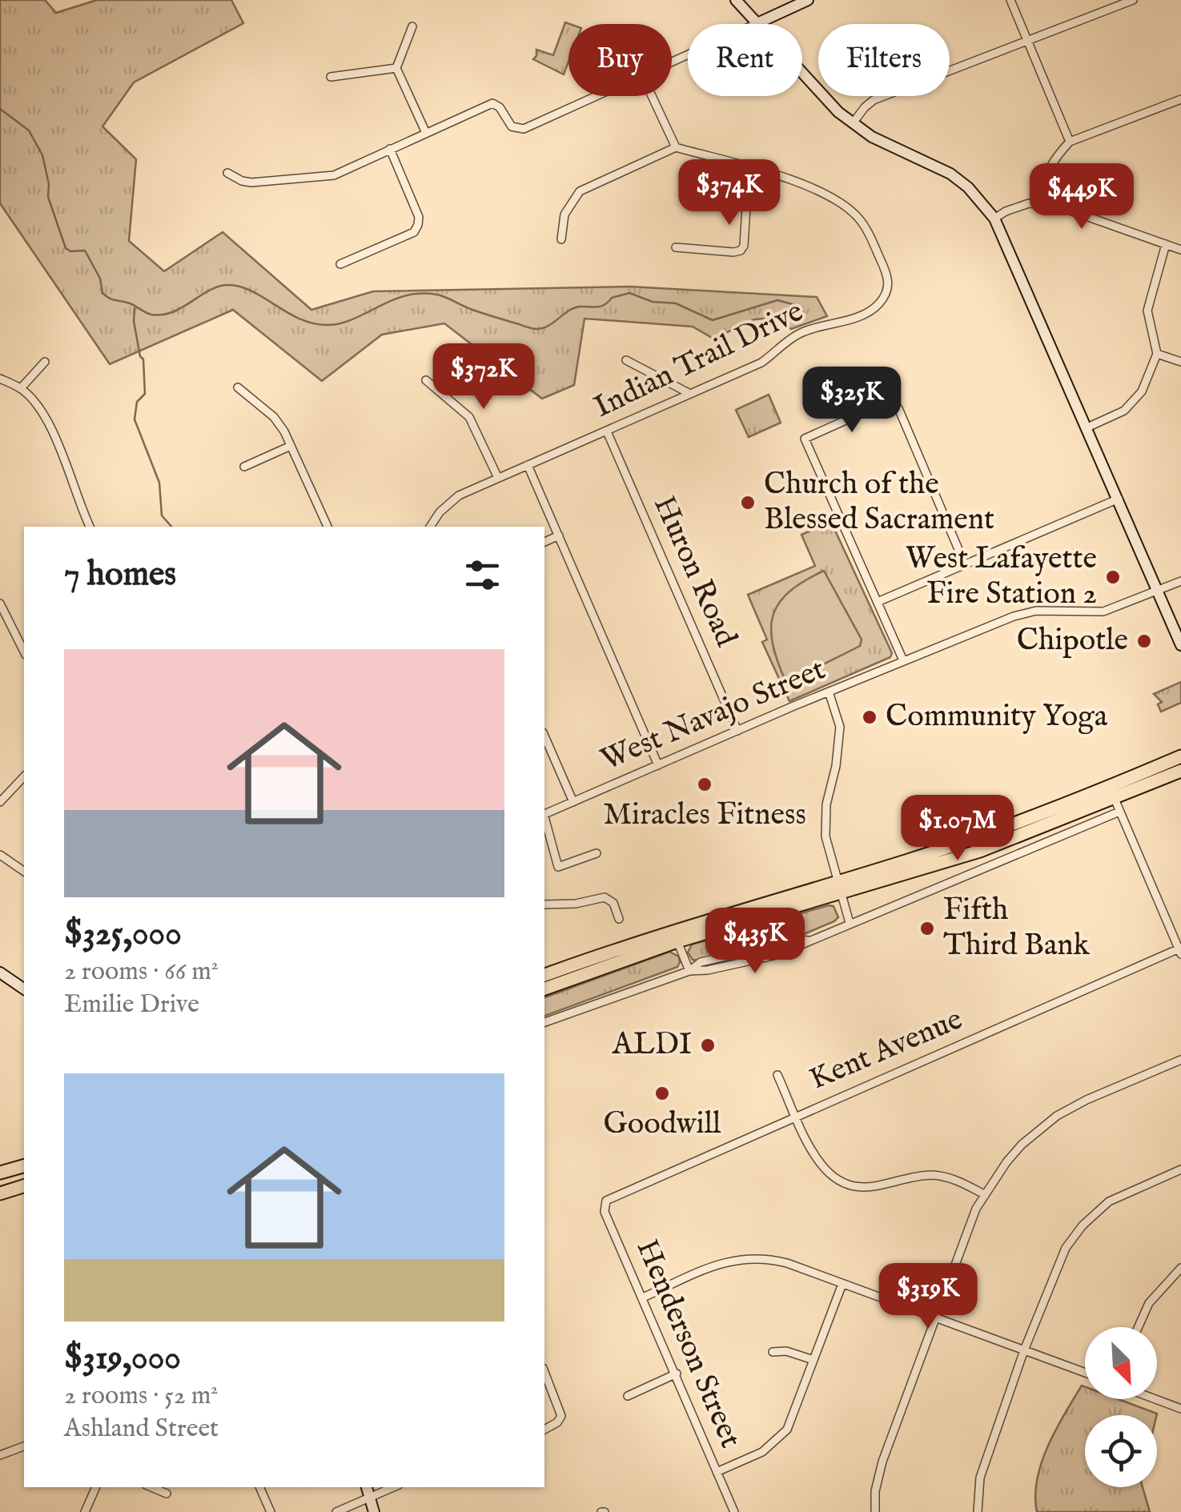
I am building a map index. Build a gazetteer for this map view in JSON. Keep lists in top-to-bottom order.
{
  "streets": {
    "street": [
      "Indian Trail Drive",
      "Huron Road",
      "West Navajo Street",
      "Kent Avenue",
      "Henderson Street"
    ]
  },
  "crossings": [
    ["Indian Trail Drive", "Huron Road"],
    ["Huron Road", "West Navajo Street"],
    ["Kent Avenue", "Henderson Street"]
  ],
  "places": [
    "Church of the Blessed Sacrament",
    "West Lafayette Fire Station 2",
    "Chipotle",
    "Community Yoga",
    "Miracles Fitness",
    "Fifth Third Bank",
    "ALDI",
    "Goodwill"
  ],
  "north": "bottom right",
  "page": {
    "chip": ["Buy", "Rent", "Filters"],
    "price": [
      "$374K",
      "$449K",
      "$372K",
      "$325K",
      "$1.07M",
      "$435K",
      "$319K"
    ],
    "heading": "7 homes",
    "list": [
      {
        "name": "$325,000",
        "note": "2 rooms · 66 m² · Emilie Drive"
      },
      {
        "name": "$319,000",
        "note": "2 rooms · 52 m² · Ashland Street"
      }
    ]
  }
}
